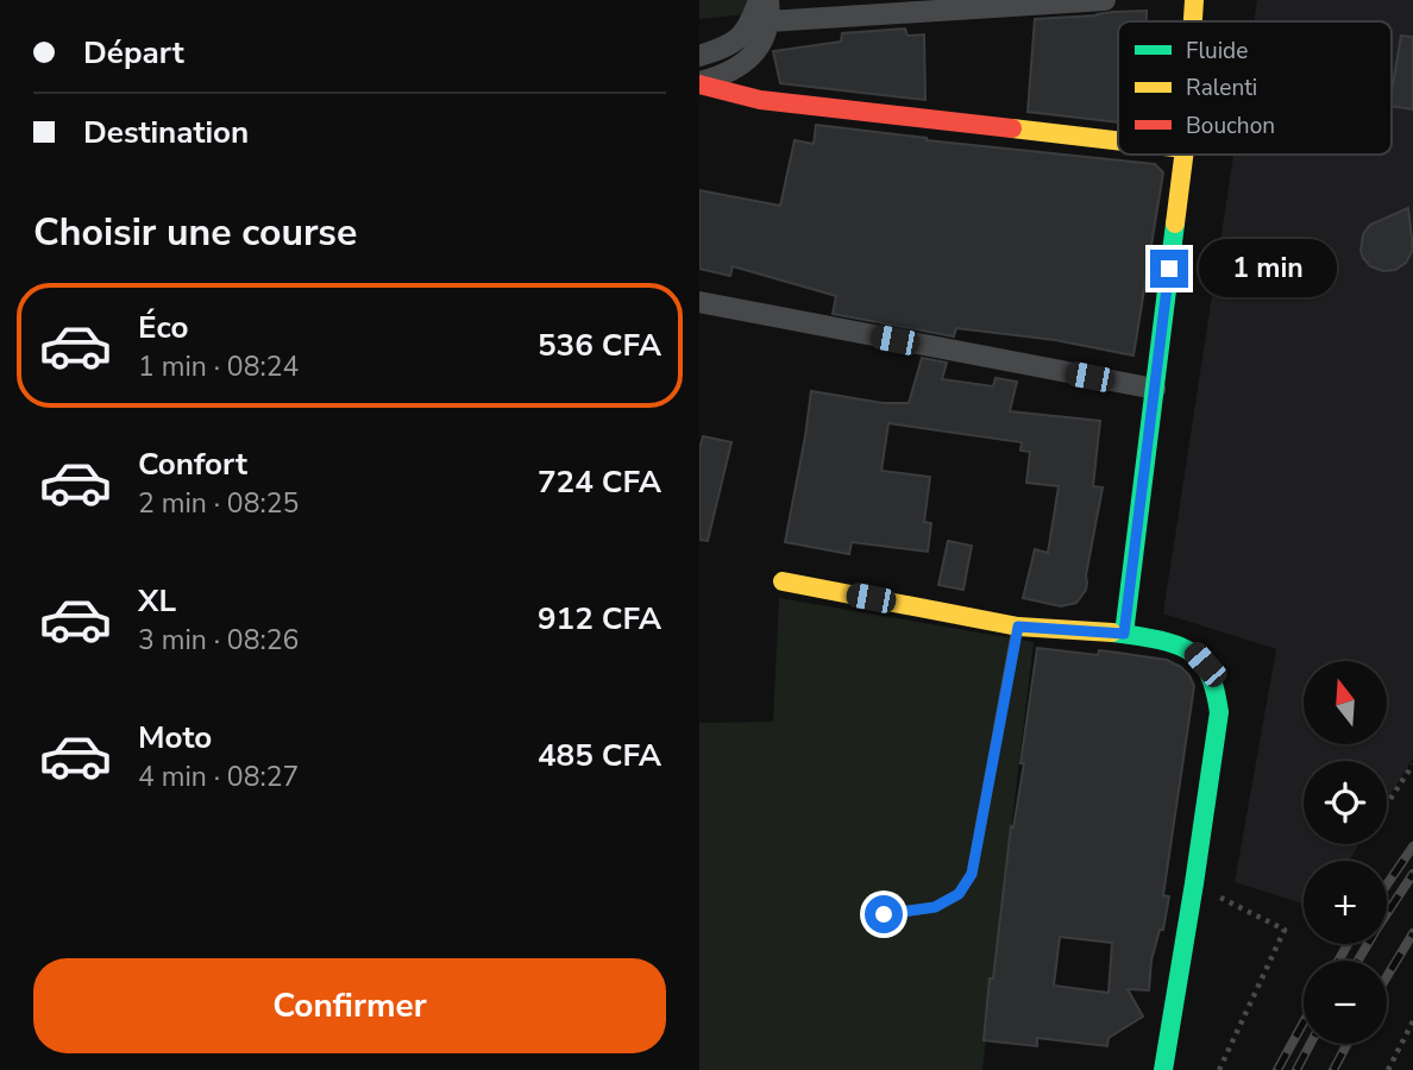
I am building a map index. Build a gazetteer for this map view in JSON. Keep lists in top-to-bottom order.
{
  "legend": ["Fluide", "Ralenti", "Bouchon"],
  "north": "top",
  "page": {
    "banner": ["Départ", "Destination"],
    "heading": "Choisir une course",
    "bubble": "1 min",
    "list": [
      {
        "name": "Éco",
        "note": "1 min · 08:24",
        "value": "536 CFA"
      },
      {
        "name": "Confort",
        "note": "2 min · 08:25",
        "value": "724 CFA"
      },
      {
        "name": "XL",
        "note": "3 min · 08:26",
        "value": "912 CFA"
      },
      {
        "name": "Moto",
        "note": "4 min · 08:27",
        "value": "485 CFA"
      }
    ],
    "map_buttons": ["+", "−"],
    "buttons": "Confirmer"
  }
}
